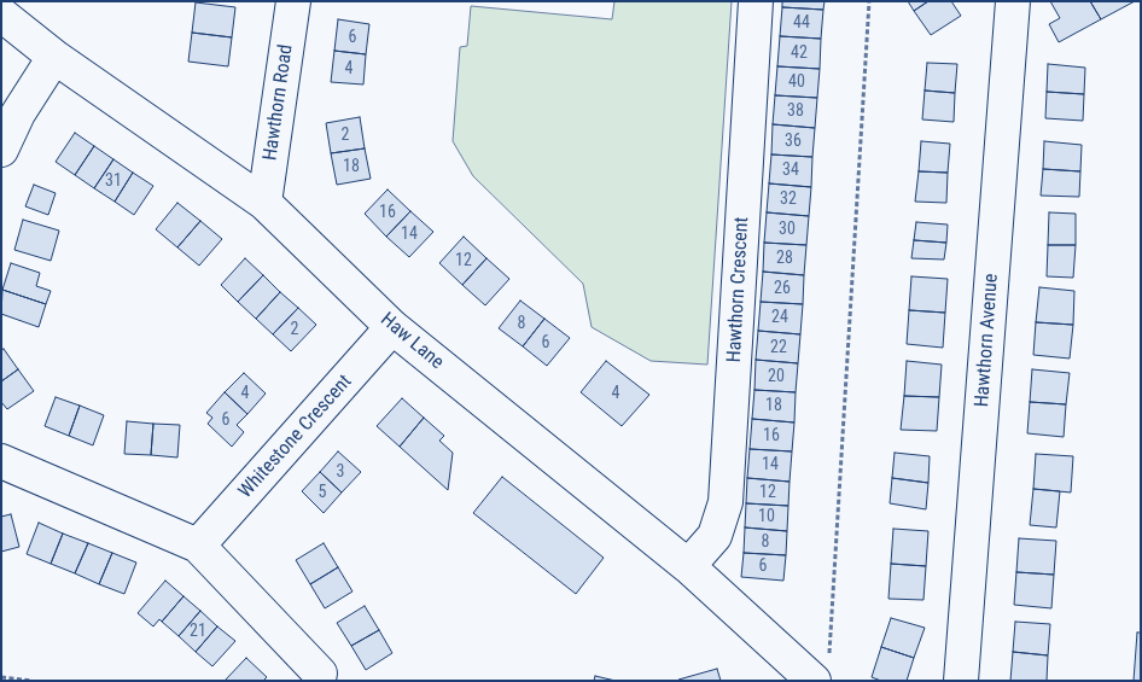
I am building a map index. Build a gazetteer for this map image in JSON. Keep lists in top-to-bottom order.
{
  "streets": {
    "street": [
      "Hawthorn Road",
      "Hawthorn Crescent",
      "Hawthorn Avenue",
      "Haw Lane",
      "Whitestone Crescent"
    ]
  },
  "crossings": [
    ["Hawthorn Road", "Haw Lane"],
    ["Hawthorn Crescent", "Haw Lane"],
    ["Haw Lane", "Whitestone Crescent"]
  ],
  "house_numbers": [
    "44",
    "6",
    "42",
    "4",
    "40",
    "38",
    "2",
    "36",
    "18",
    "34",
    "31",
    "32",
    "16",
    "30",
    "14",
    "28",
    "12",
    "26",
    "24",
    "8",
    "2",
    "6",
    "22",
    "20",
    "4",
    "4",
    "18",
    "6",
    "16",
    "14",
    "3",
    "5",
    "12",
    "10",
    "8",
    "6",
    "21"
  ]
}
